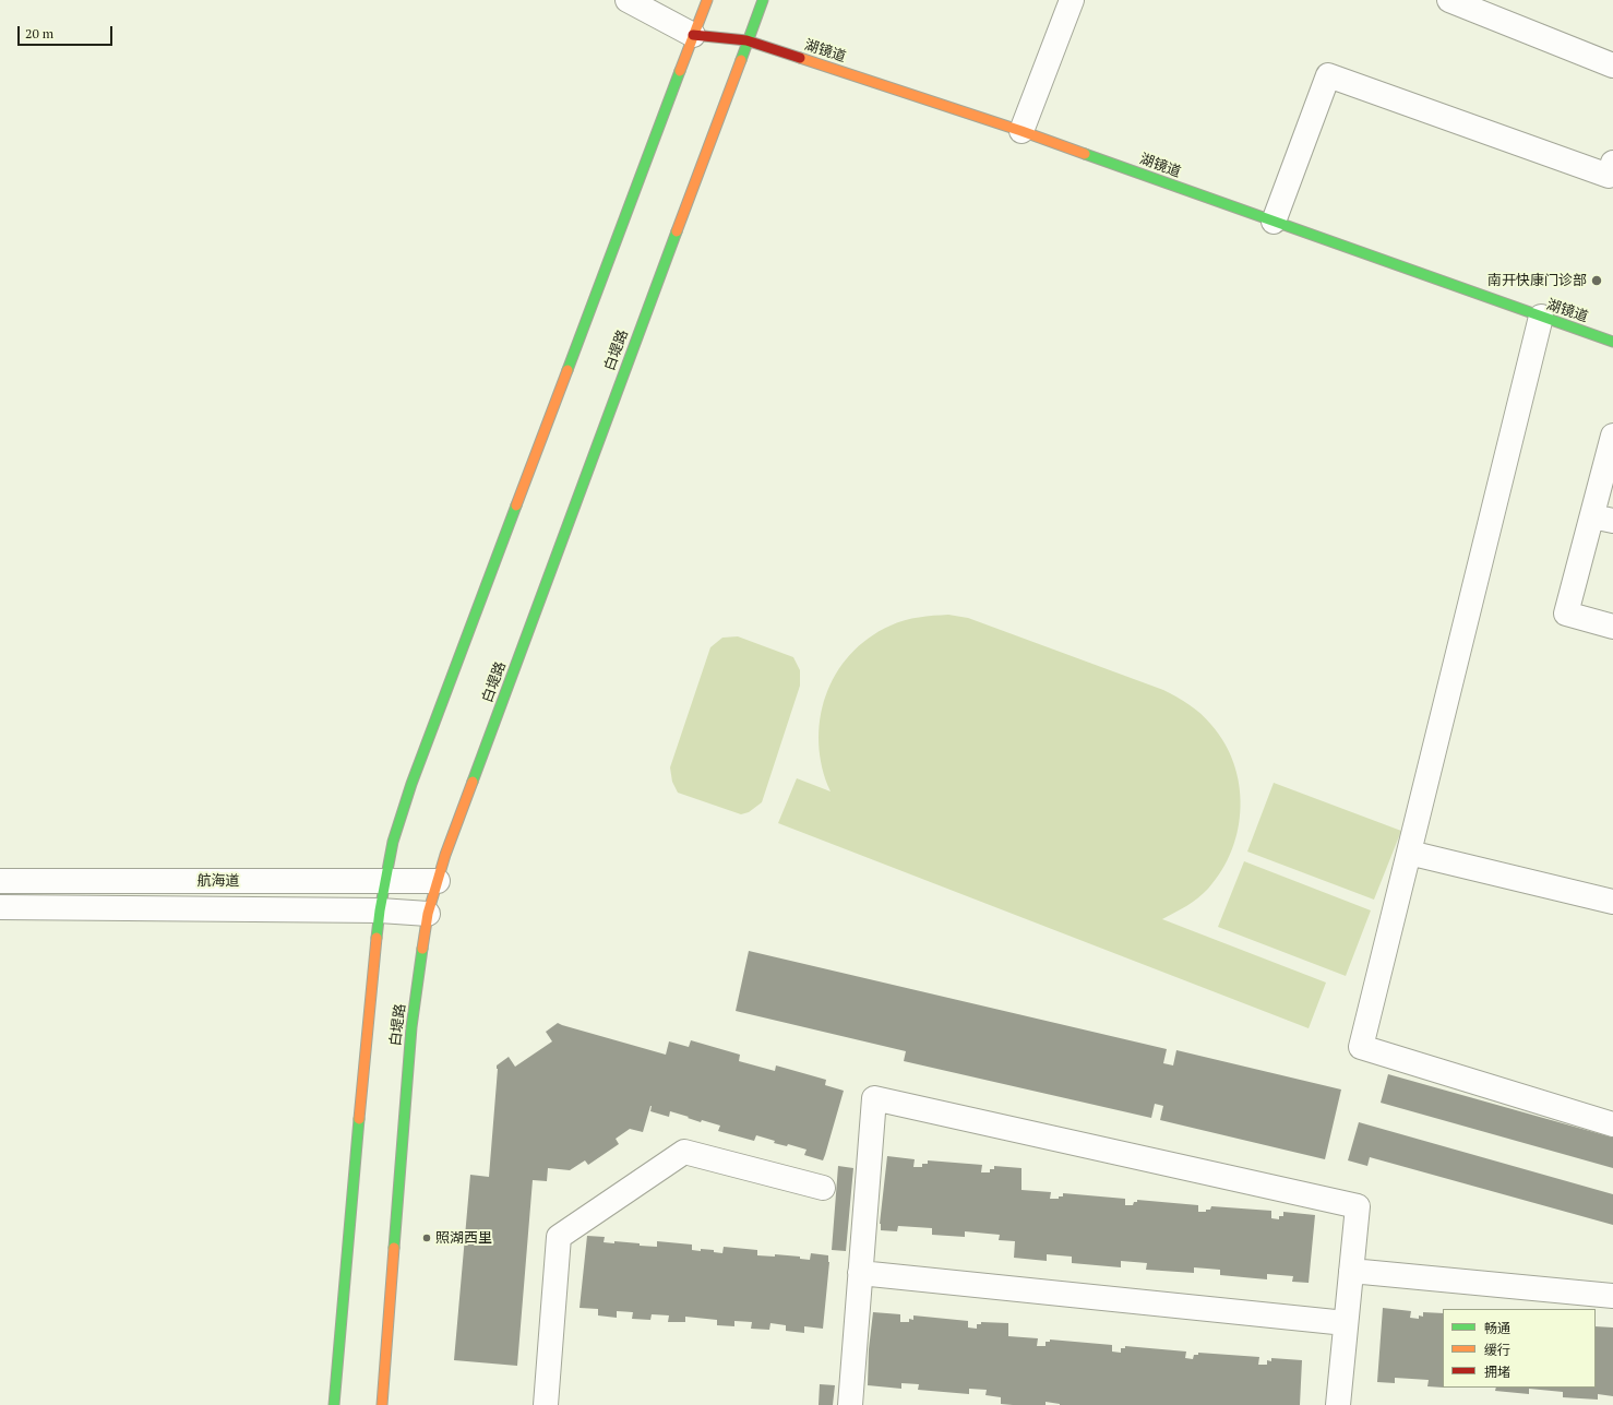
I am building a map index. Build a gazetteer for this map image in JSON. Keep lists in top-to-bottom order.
{
  "streets": {
    "main road": ["湖镜道", "白堤路"],
    "street": ["航海道"]
  },
  "crossings": [
    ["湖镜道", "白堤路"],
    ["白堤路", "航海道"]
  ],
  "places": ["南开快康门诊部", "照湖西里"],
  "legend": ["畅通", "缓行", "拥堵"],
  "scale_bar": "20 m"
}
